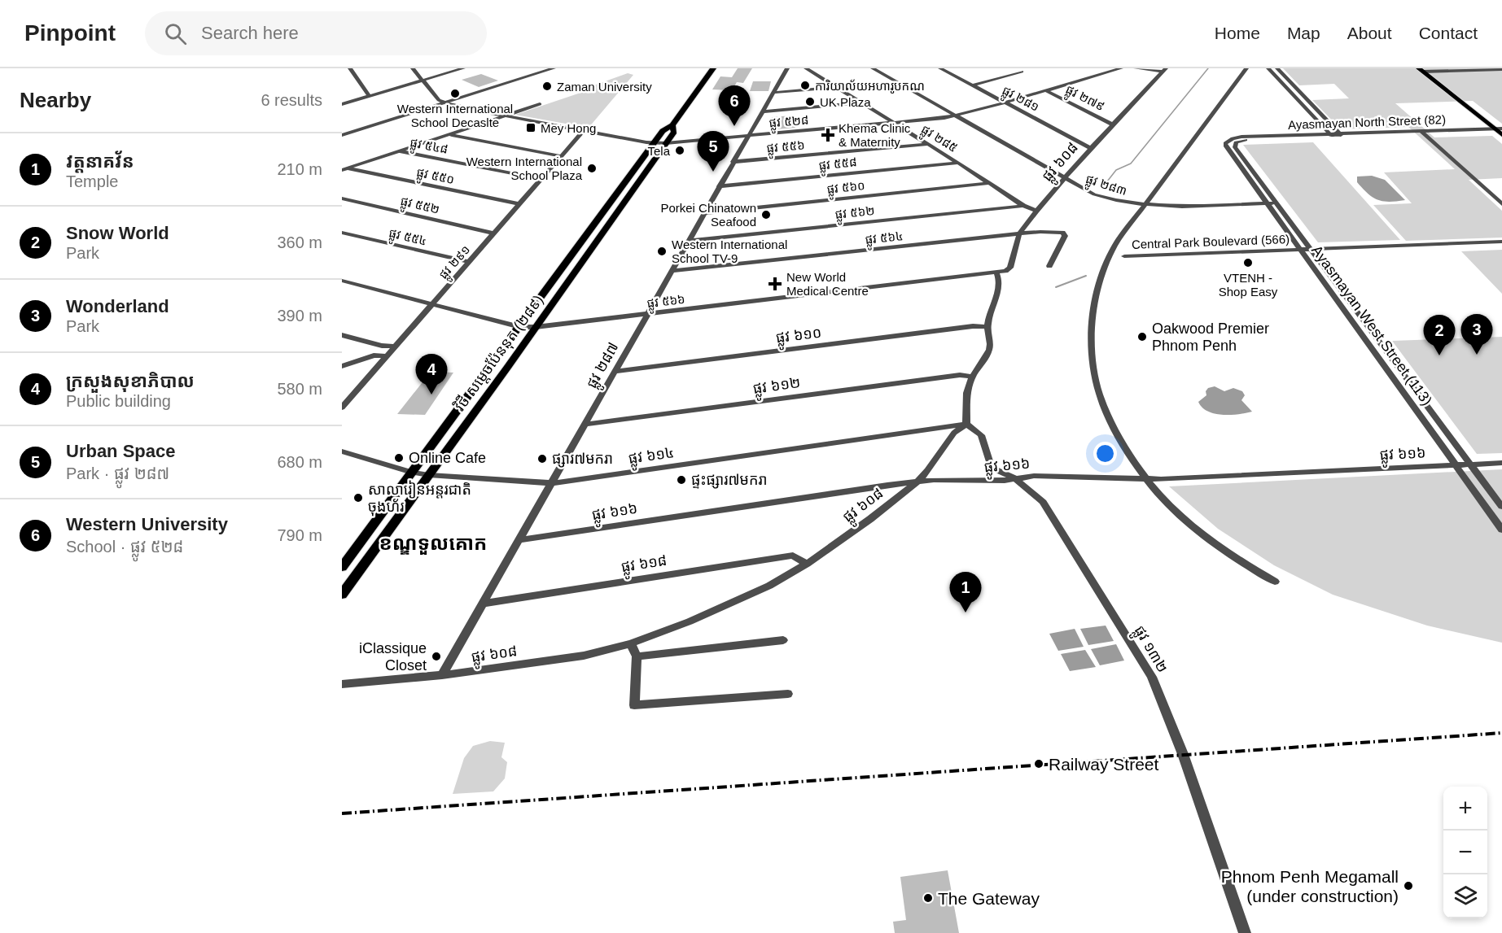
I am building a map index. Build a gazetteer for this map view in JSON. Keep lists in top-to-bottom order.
{
  "streets": {
    "main road": ["វិថី សម្តេចប៉ែននុត (២៨៩)"],
    "street": [
      "ផ្លូវ ២៧៩",
      "ផ្លូវ ២៨១",
      "ផ្លូវ ៥២៨",
      "Ayasmayan North Street (82)",
      "ផ្លូវ ២៨៥",
      "ផ្លូវ ៥៤៨",
      "ផ្លូវ ៥៥៦",
      "ផ្លូវ ៦០៨",
      "ផ្លូវ ៥៥៨",
      "ផ្លូវ ៥៥០",
      "ផ្លូវ ២៨៣",
      "ផ្លូវ ៥៦០",
      "ផ្លូវ ៥៥២",
      "ផ្លូវ ៥៦២",
      "ផ្លូវ ៥៥៤",
      "ផ្លូវ ៥៦៤",
      "Central Park Boulevard (566)",
      "ផ្លូវ ២៩១",
      "ផ្លូវ ៥៦៦",
      "Ayasmayan West Street (113)",
      "ផ្លូវ ៦១០",
      "ផ្លូវ ២៨៧",
      "ផ្លូវ ៦១២",
      "ផ្លូវ ៦១៦",
      "ផ្លូវ ៦១៤",
      "ផ្លូវ ៦១៨",
      "ផ្លូវ ១៣២"
    ]
  },
  "crossings": [
    ["ផ្លូវ ២៧៩", "ផ្លូវ ៥២៨"],
    ["ផ្លូវ ២៧៩", "ផ្លូវ ៦០៨"],
    ["ផ្លូវ ២៨១", "ផ្លូវ ៥២៨"],
    ["ផ្លូវ ២៨១", "ផ្លូវ ៦០៨"],
    ["ផ្លូវ ៥២៨", "ផ្លូវ ២៨៥"],
    ["ផ្លូវ ៥២៨", "ផ្លូវ ២៨៣"],
    ["ផ្លូវ ៥២៨", "ផ្លូវ ២៩១"],
    ["ផ្លូវ ៥២៨", "វិថី សម្តេចប៉ែននុត (២៨៩)"],
    ["ផ្លូវ ៥២៨", "ផ្លូវ ២៨៧"],
    ["Ayasmayan North Street (82)", "Ayasmayan West Street (113)"],
    ["ផ្លូវ ២៨៥", "ផ្លូវ ៥៥៦"],
    ["ផ្លូវ ២៨៥", "ផ្លូវ ៦០៨"],
    ["ផ្លូវ ២៨៥", "ផ្លូវ ៥៥៨"],
    ["ផ្លូវ ២៨៥", "ផ្លូវ ៥៦០"],
    ["ផ្លូវ ២៨៥", "ផ្លូវ ៥៦២"],
    ["ផ្លូវ ៥៤៨", "ផ្លូវ ២៩១"],
    ["ផ្លូវ ៥៥៦", "ផ្លូវ ២៨៧"],
    ["ផ្លូវ ៦០៨", "ផ្លូវ ២៨៣"],
    ["ផ្លូវ ៦០៨", "ផ្លូវ ៥៦៤"],
    ["ផ្លូវ ៦០៨", "ផ្លូវ ៥៦៦"],
    ["ផ្លូវ ៦០៨", "ផ្លូវ ២៨៧"],
    ["ផ្លូវ ៦០៨", "ផ្លូវ ៦១៦"],
    ["ផ្លូវ ៦០៨", "ផ្លូវ ៦១៤"],
    ["ផ្លូវ ៦០៨", "ផ្លូវ ៦១៨"],
    ["ផ្លូវ ៦០៨", "ផ្លូវ ១៣២"],
    ["ផ្លូវ ៥៥៨", "ផ្លូវ ២៨៧"],
    ["ផ្លូវ ៥៥០", "ផ្លូវ ២៩១"],
    ["ផ្លូវ ២៨៣", "Ayasmayan West Street (113)"],
    ["ផ្លូវ ៥៦០", "ផ្លូវ ២៨៧"],
    ["ផ្លូវ ៥៥២", "ផ្លូវ ២៩១"],
    ["ផ្លូវ ៥៦២", "ផ្លូវ ២៨៧"],
    ["ផ្លូវ ៥៥៤", "ផ្លូវ ២៩១"],
    ["ផ្លូវ ៥៦៤", "ផ្លូវ ២៨៧"],
    ["Central Park Boulevard (566)", "Ayasmayan West Street (113)"],
    ["ផ្លូវ ២៩១", "ផ្លូវ ៥៦៦"],
    ["ផ្លូវ ៥៦៦", "វិថី សម្តេចប៉ែននុត (២៨៩)"],
    ["ផ្លូវ ៥៦៦", "ផ្លូវ ២៨៧"],
    ["Ayasmayan West Street (113)", "ផ្លូវ ៦១៦"],
    ["ផ្លូវ ៦១០", "ផ្លូវ ២៨៧"],
    ["វិថី សម្តេចប៉ែននុត (២៨៩)", "ផ្លូវ ៦១៤"],
    ["ផ្លូវ ២៨៧", "ផ្លូវ ៦១២"],
    ["ផ្លូវ ២៨៧", "ផ្លូវ ៦១៦"],
    ["ផ្លូវ ២៨៧", "ផ្លូវ ៦១៤"],
    ["ផ្លូវ ២៨៧", "ផ្លូវ ៦១៨"],
    ["ផ្លូវ ៦១៦", "ផ្លូវ ១៣២"],
    ["ផ្លូវ ៦១៤", "ផ្លូវ ១៣២"]
  ],
  "districts": ["ខណ្ឌទួលគោក"],
  "places": {
    "other": [
      "ការិយាល័យអហារូបកណ",
      "Zaman University",
      "Western International School Decaslte",
      "UK Plaza",
      "Tela",
      "Western International School Plaza",
      "Porkei Chinatown Seafood",
      "Western International School TV-9",
      "VTENH - Shop Easy",
      "Oakwood Premier Phnom Penh",
      "Online Cafe",
      "ផ្សារ៧មករា",
      "ផ្ទះផ្សារ៧មករា",
      "សាលារៀនអន្តរជាតិ ចុងហ័រ",
      "iClassique Closet",
      "Railway Street",
      "Phnom Penh Megamall (under construction)",
      "The Gateway"
    ],
    "transit": ["Mey Hong"],
    "health": ["Khema Clinic & Maternity", "New World Medical Centre"]
  },
  "page": {
    "header": "Pinpoint",
    "search": "Search here",
    "nav": [
      "Home",
      "Map",
      "About",
      "Contact"
    ],
    "heading": ["Nearby", "6 results"],
    "pins": [
      "6",
      "5",
      "3",
      "2",
      "4",
      "1"
    ],
    "list": [
      {
        "mark": "1",
        "name": "វត្តនាគវ័ន",
        "note": "Temple",
        "value": "210 m"
      },
      {
        "mark": "2",
        "name": "Snow World",
        "note": "Park",
        "value": "360 m"
      },
      {
        "mark": "3",
        "name": "Wonderland",
        "note": "Park",
        "value": "390 m"
      },
      {
        "mark": "4",
        "name": "ក្រសួងសុខាភិបាល",
        "note": "Public building",
        "value": "580 m"
      },
      {
        "mark": "5",
        "name": "Urban Space",
        "note": "Park · ផ្លូវ ២៨៧",
        "value": "680 m"
      },
      {
        "mark": "6",
        "name": "Western University",
        "note": "School · ផ្លូវ ៥២៨",
        "value": "790 m"
      }
    ],
    "map_buttons": ["+", "−"]
  }
}
